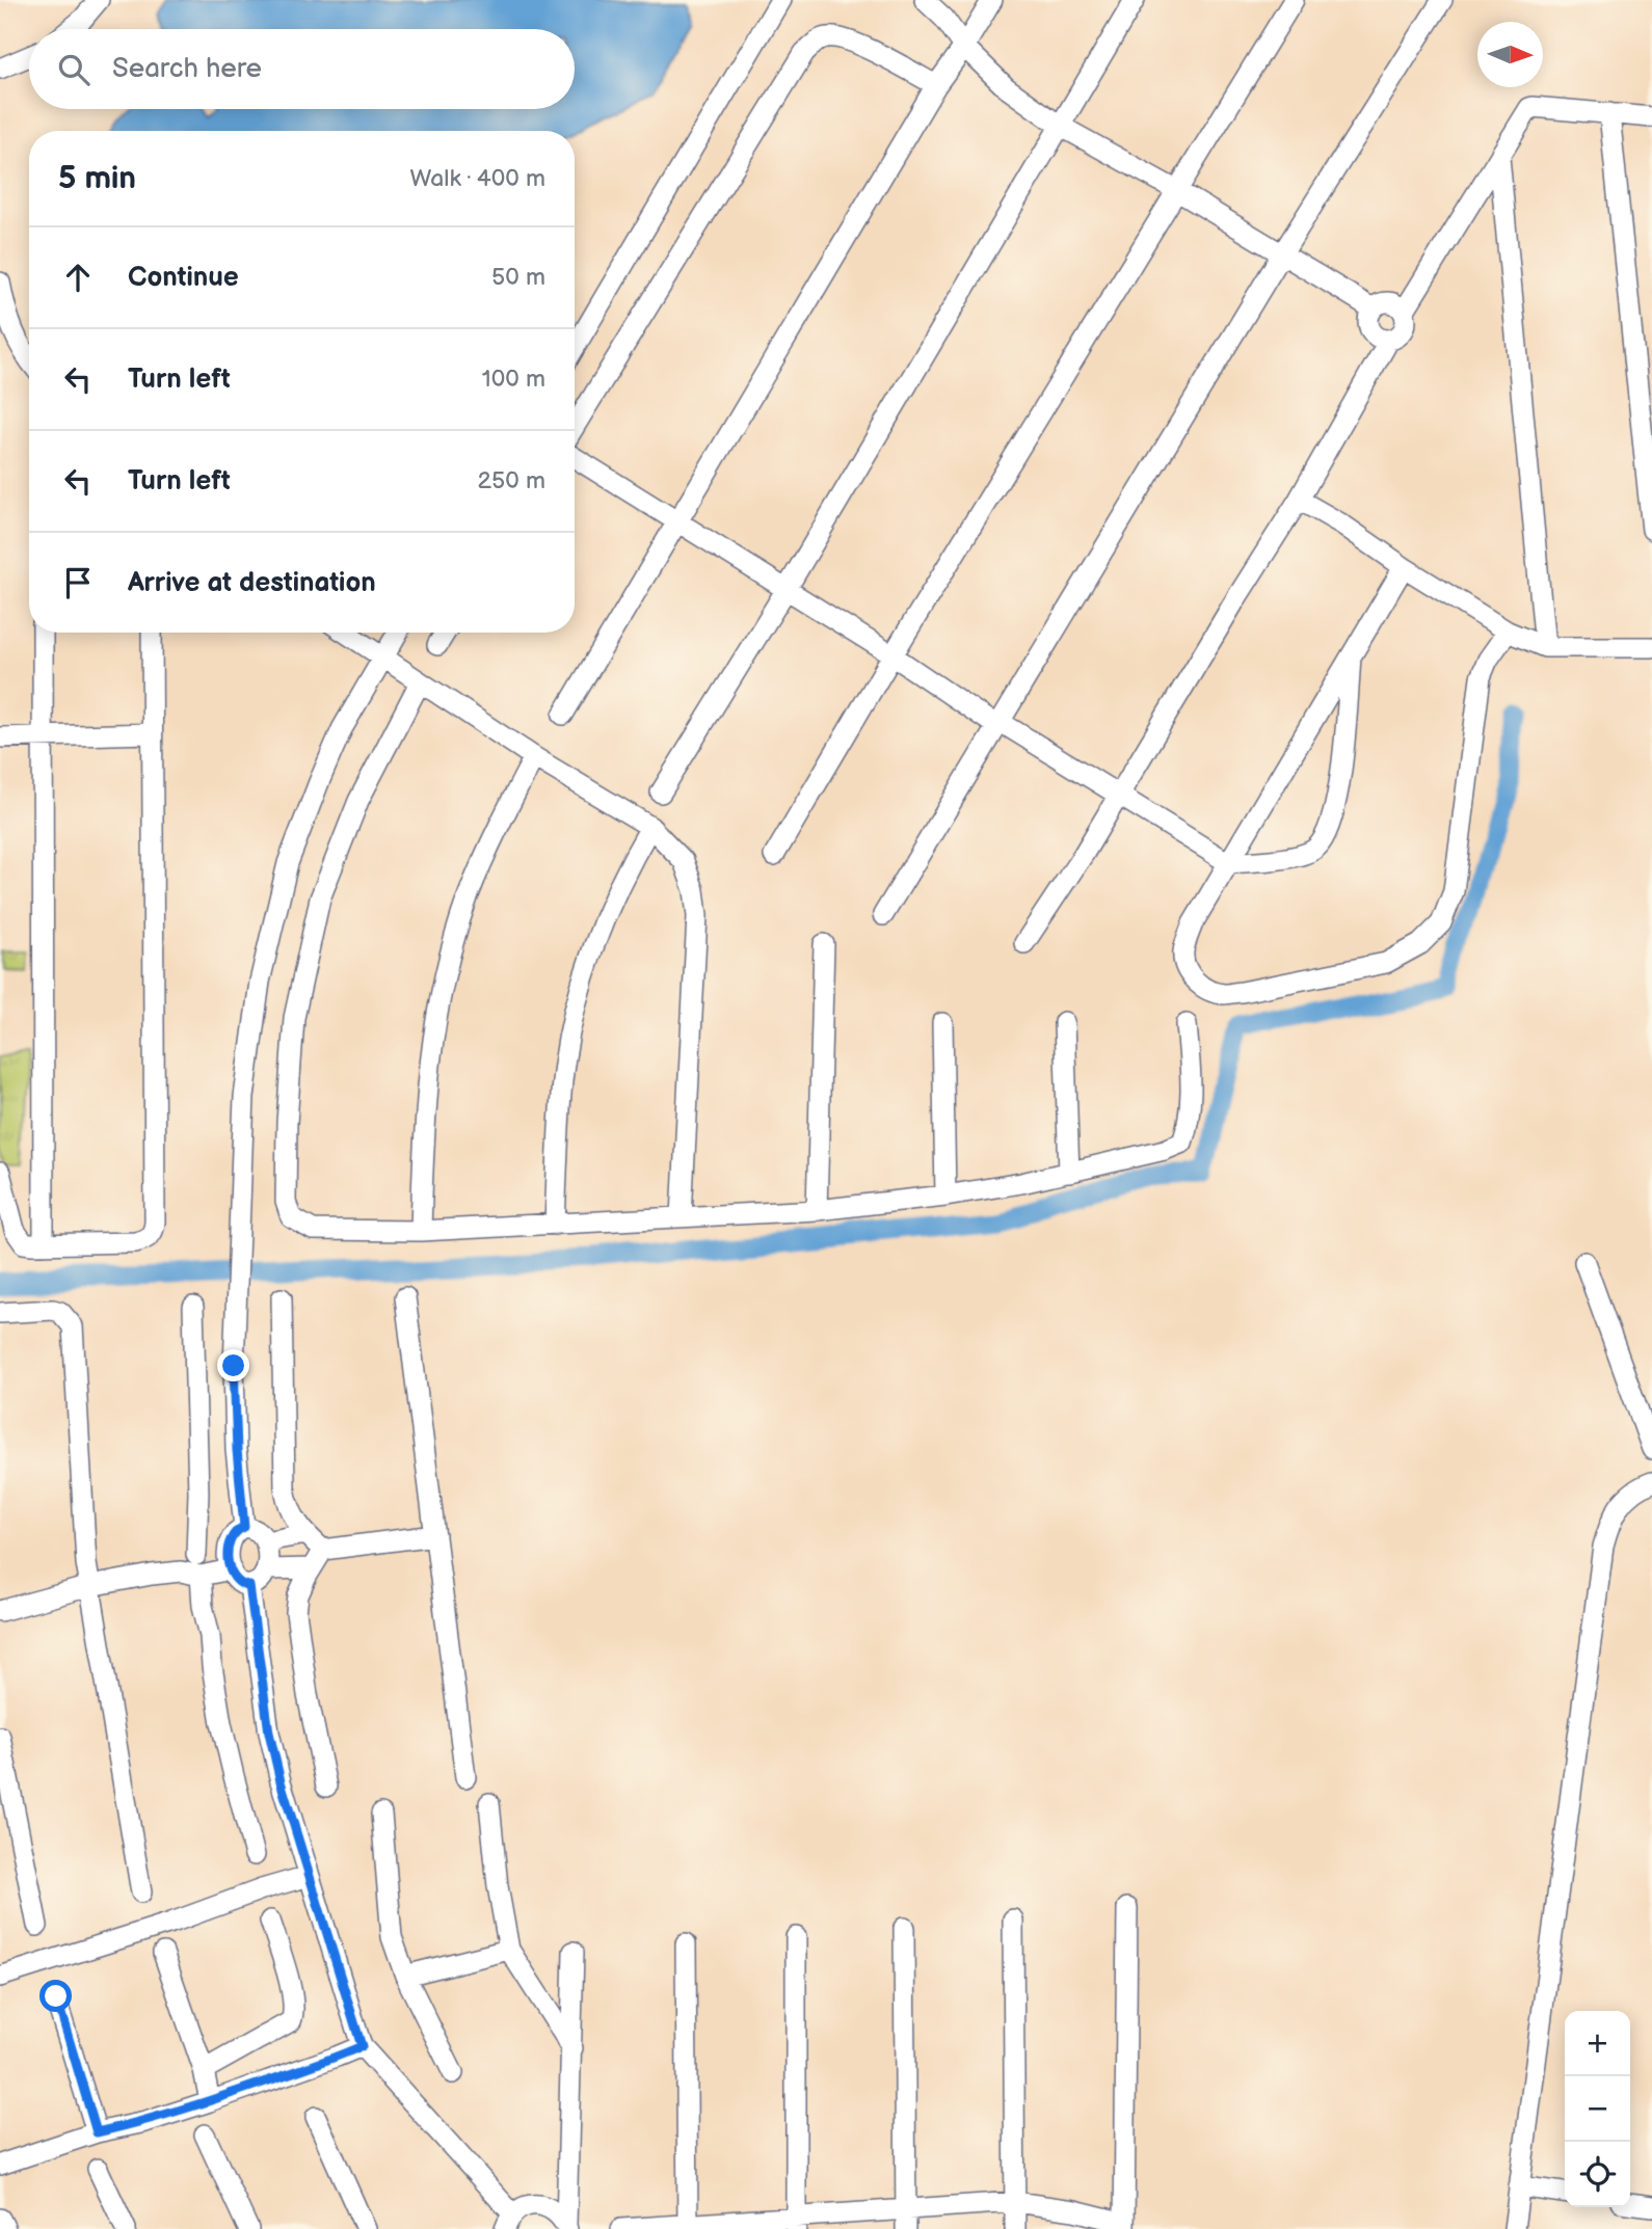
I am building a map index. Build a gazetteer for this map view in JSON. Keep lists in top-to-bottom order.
{
  "north": "right",
  "page": {
    "search": "Search here",
    "heading": ["5 min", "Walk · 400 m"],
    "list": [
      ["Continue", "50 m"],
      ["Turn left", "100 m"],
      ["Turn left", "250 m"],
      "Arrive at destination"
    ],
    "map_buttons": ["+", "−"]
  }
}
